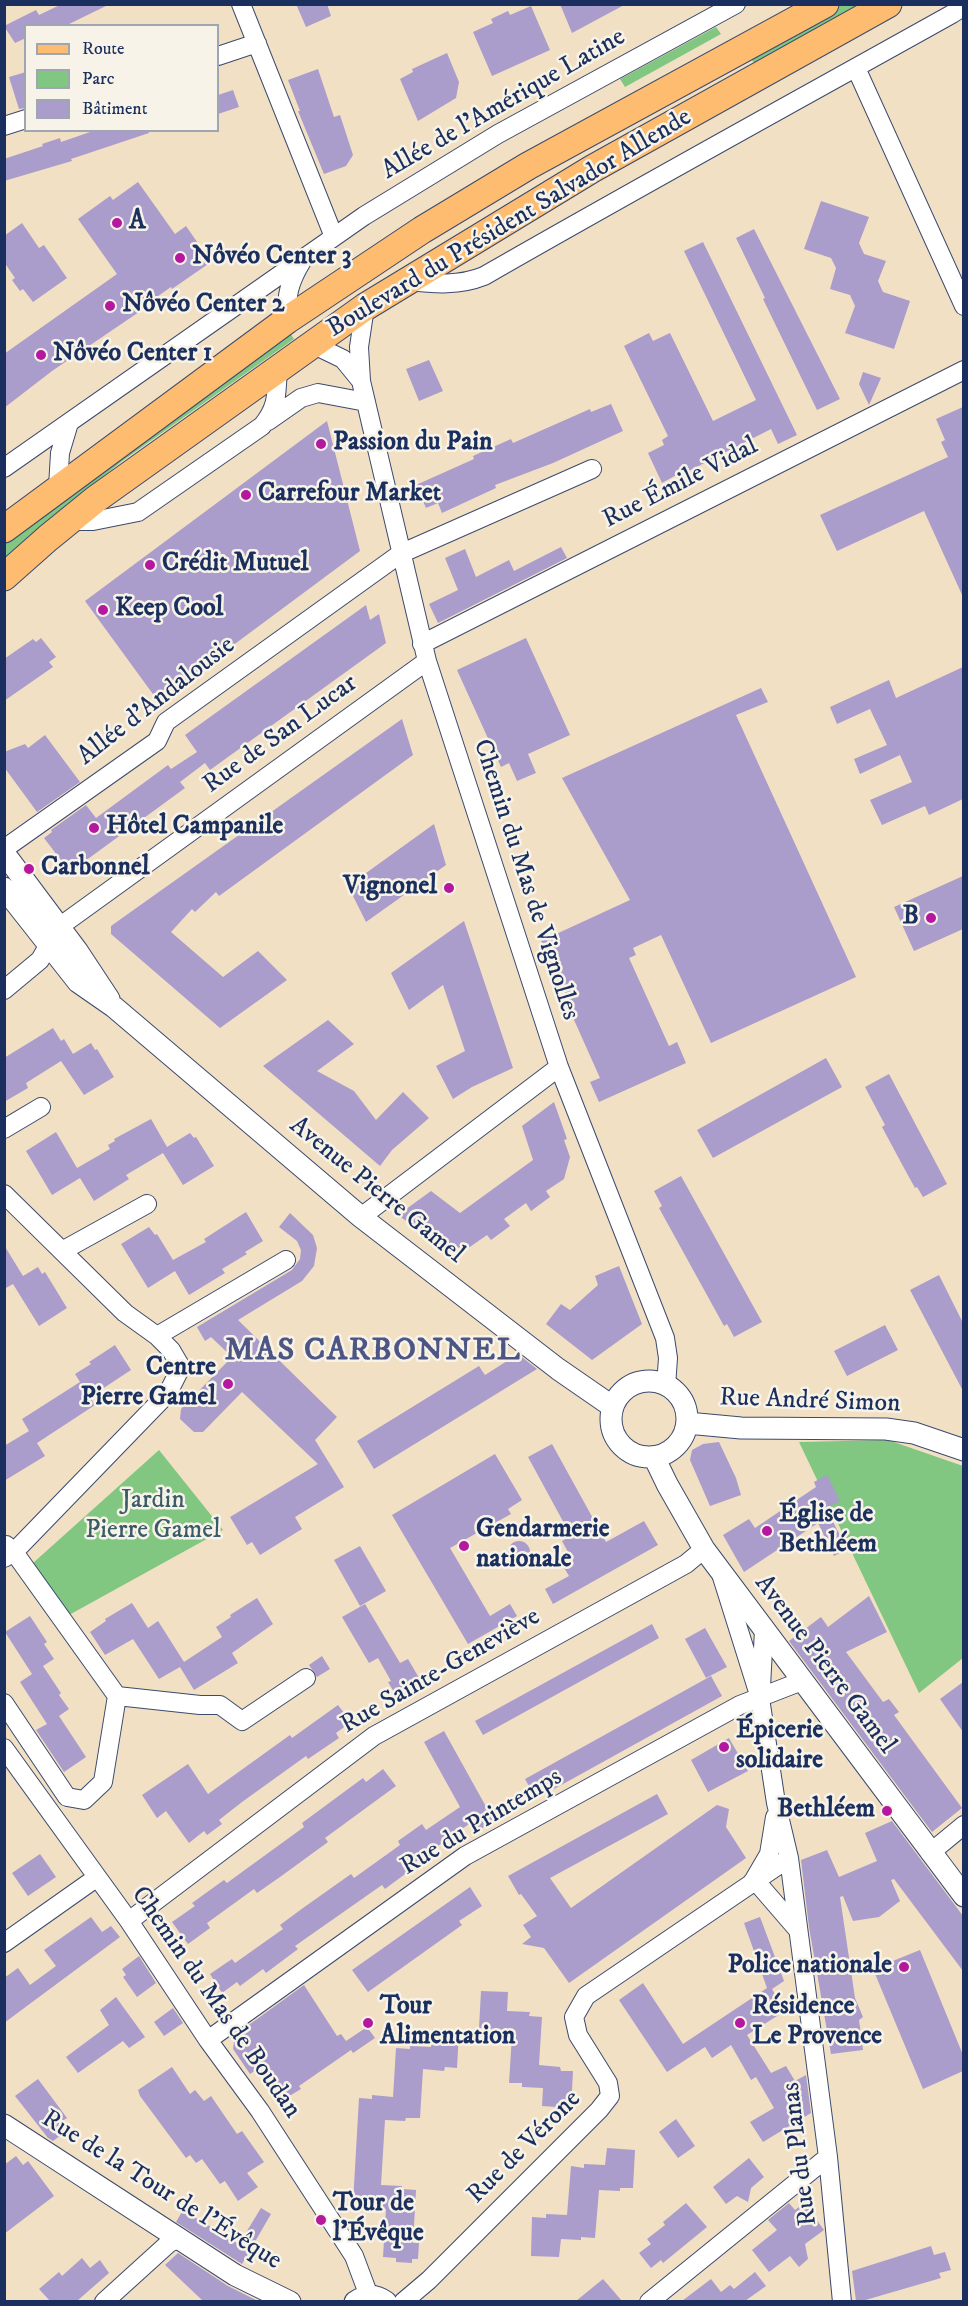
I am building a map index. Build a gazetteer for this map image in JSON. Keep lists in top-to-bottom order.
{
  "streets": {
    "main road": ["Boulevard du Président Salvador Allende"],
    "street": [
      "Allée de l'Amérique Latine",
      "Rue Émile Vidal",
      "Allée d'Andalousie",
      "Rue de San Lucar",
      "Chemin du Mas de Vignolles",
      "Avenue Pierre Gamel",
      "Rue André Simon",
      "Rue Sainte-Geneviève",
      "Rue du Printemps",
      "Chemin du Mas de Boudan",
      "Rue de Vérone",
      "Rue du Planas",
      "Rue de la Tour de l'Évêque"
    ]
  },
  "crossings": [
    ["Allée de l'Amérique Latine", "Boulevard du Président Salvador Allende"],
    ["Boulevard du Président Salvador Allende", "Chemin du Mas de Vignolles"],
    ["Rue Émile Vidal", "Rue de San Lucar"],
    ["Rue Émile Vidal", "Chemin du Mas de Vignolles"],
    ["Allée d'Andalousie", "Chemin du Mas de Vignolles"],
    ["Allée d'Andalousie", "Avenue Pierre Gamel"],
    ["Rue de San Lucar", "Chemin du Mas de Vignolles"],
    ["Rue de San Lucar", "Avenue Pierre Gamel"],
    ["Chemin du Mas de Vignolles", "Avenue Pierre Gamel"],
    ["Chemin du Mas de Vignolles", "Rue André Simon"],
    ["Avenue Pierre Gamel", "Rue André Simon"],
    ["Avenue Pierre Gamel", "Rue Sainte-Geneviève"],
    ["Avenue Pierre Gamel", "Rue du Printemps"],
    ["Avenue Pierre Gamel", "Rue du Planas"],
    ["Rue Sainte-Geneviève", "Chemin du Mas de Boudan"],
    ["Rue du Printemps", "Chemin du Mas de Boudan"],
    ["Rue du Printemps", "Rue du Planas"],
    ["Rue de Vérone", "Rue du Planas"]
  ],
  "districts": ["MAS CARBONNEL"],
  "parks": ["Jardin Pierre Gamel"],
  "places": [
    "A",
    "Nôvéo Center 3",
    "Nôvéo Center 2",
    "Nôvéo Center 1",
    "Passion du Pain",
    "Carrefour Market",
    "Crédit Mutuel",
    "Keep Cool",
    "Hôtel Campanile",
    "Carbonnel",
    "Vignonel",
    "B",
    "Centre Pierre Gamel",
    "Église de Bethléem",
    "Gendarmerie nationale",
    "Épicerie solidaire",
    "Bethléem",
    "Police nationale",
    "Tour Alimentation",
    "Résidence Le Provence",
    "Tour de l'Évêque"
  ],
  "legend": ["Route", "Parc", "Bâtiment"]
}
